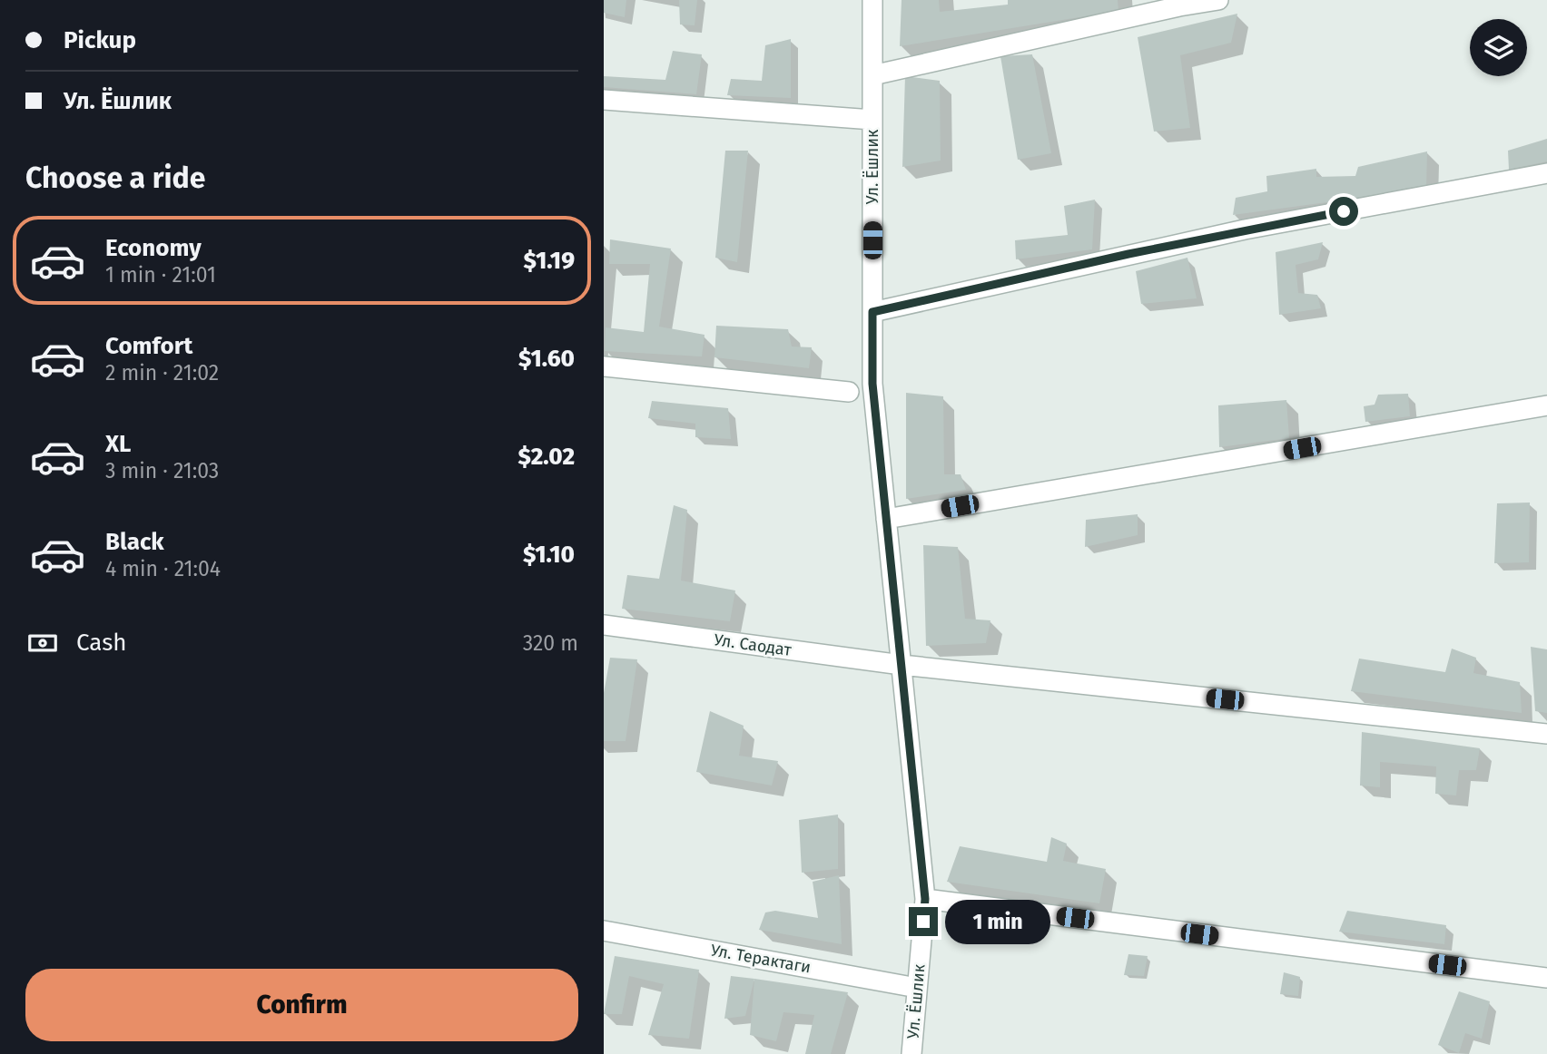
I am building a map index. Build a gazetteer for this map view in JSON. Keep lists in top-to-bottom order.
{
  "streets": {
    "street": ["Ул. Ёшлик", "Ул. Саодат", "Ул. Терактаги"]
  },
  "crossings": [
    ["Ул. Ёшлик", "Ул. Саодат"],
    ["Ул. Ёшлик", "Ул. Терактаги"]
  ],
  "page": {
    "banner": ["Pickup", "Ул. Ёшлик"],
    "heading": "Choose a ride",
    "list": [
      {
        "name": "Economy",
        "note": "1 min · 21:01",
        "value": "$1.19"
      },
      {
        "name": "Comfort",
        "note": "2 min · 21:02",
        "value": "$1.60"
      },
      {
        "name": "XL",
        "note": "3 min · 21:03",
        "value": "$2.02"
      },
      {
        "name": "Black",
        "note": "4 min · 21:04",
        "value": "$1.10"
      }
    ],
    "pay": ["Cash", "320 m"],
    "bubble": "1 min",
    "buttons": "Confirm"
  }
}
